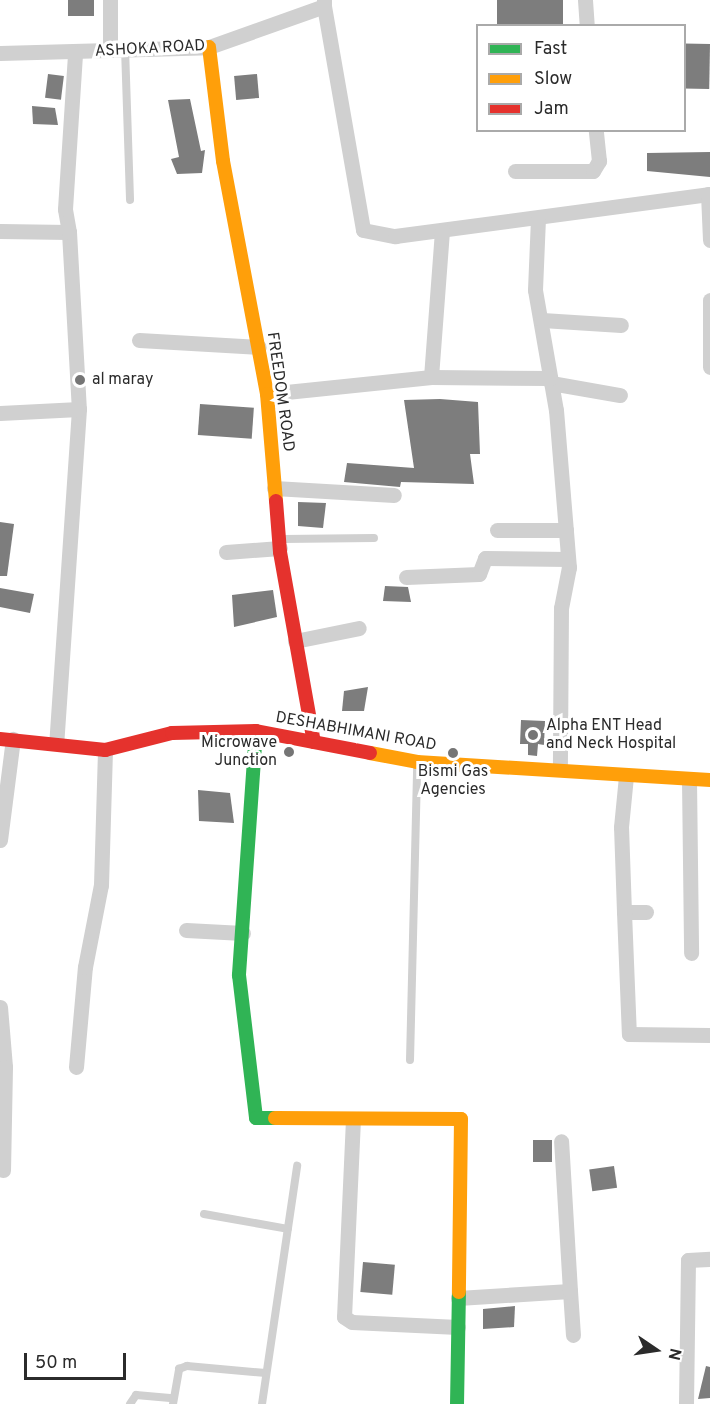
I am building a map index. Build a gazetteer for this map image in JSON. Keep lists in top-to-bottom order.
{
  "streets": {
    "street": ["ASHOKA ROAD", "FREEDOM ROAD", "DESHABHIMANI ROAD"]
  },
  "crossings": [
    ["ASHOKA ROAD", "FREEDOM ROAD"],
    ["FREEDOM ROAD", "DESHABHIMANI ROAD"]
  ],
  "places": [
    "al maray",
    "Alpha ENT Head and Neck Hospital",
    "Microwave Junction",
    "Bismi Gas Agencies"
  ],
  "legend": ["Fast", "Slow", "Jam"],
  "scale_bar": "50 m",
  "north": "right"
}
